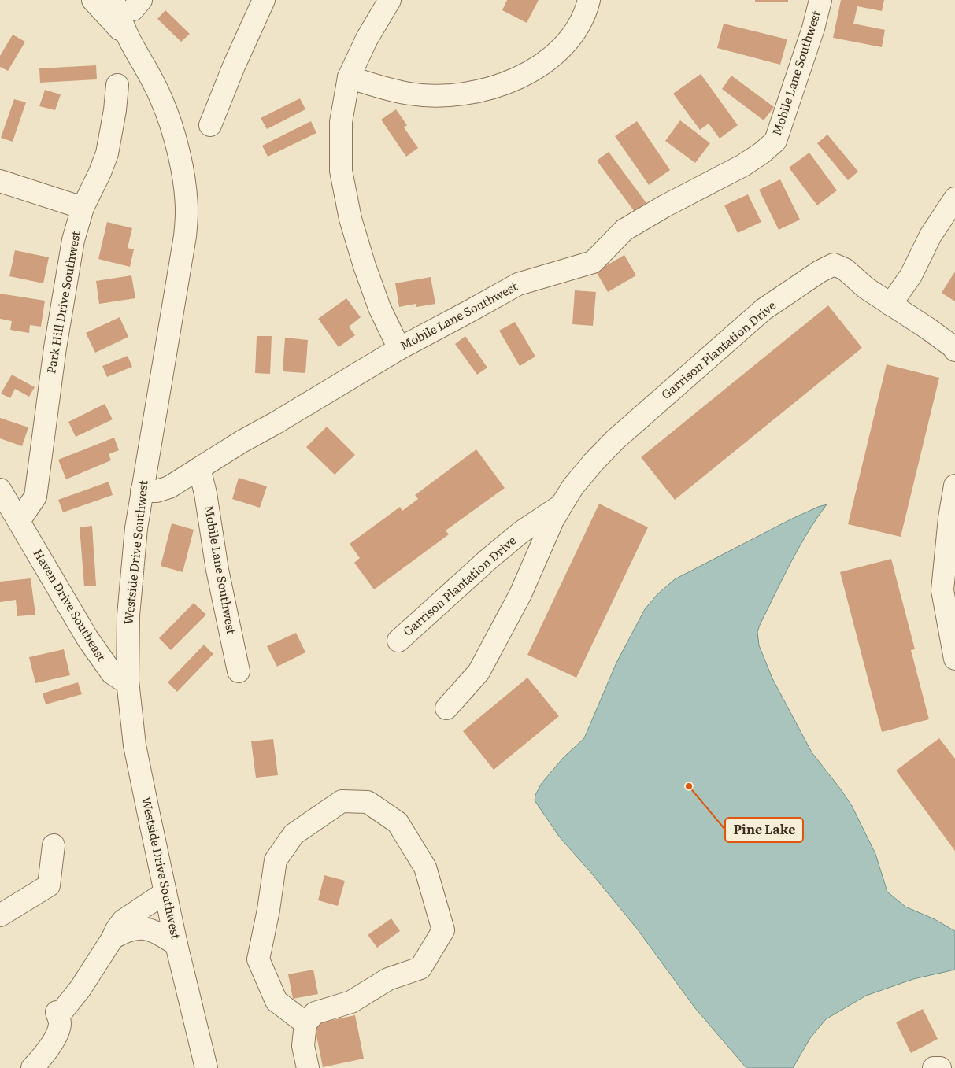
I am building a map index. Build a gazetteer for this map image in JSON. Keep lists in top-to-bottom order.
{
  "streets": {
    "street": [
      "Mobile Lane Southwest",
      "Park Hill Drive Southwest",
      "Garrison Plantation Drive",
      "Westside Drive Southwest",
      "Haven Drive Southeast"
    ]
  },
  "crossings": [
    ["Mobile Lane Southwest", "Westside Drive Southwest"],
    ["Park Hill Drive Southwest", "Haven Drive Southeast"],
    ["Westside Drive Southwest", "Haven Drive Southeast"]
  ],
  "places": ["Pine Lake"]
}
